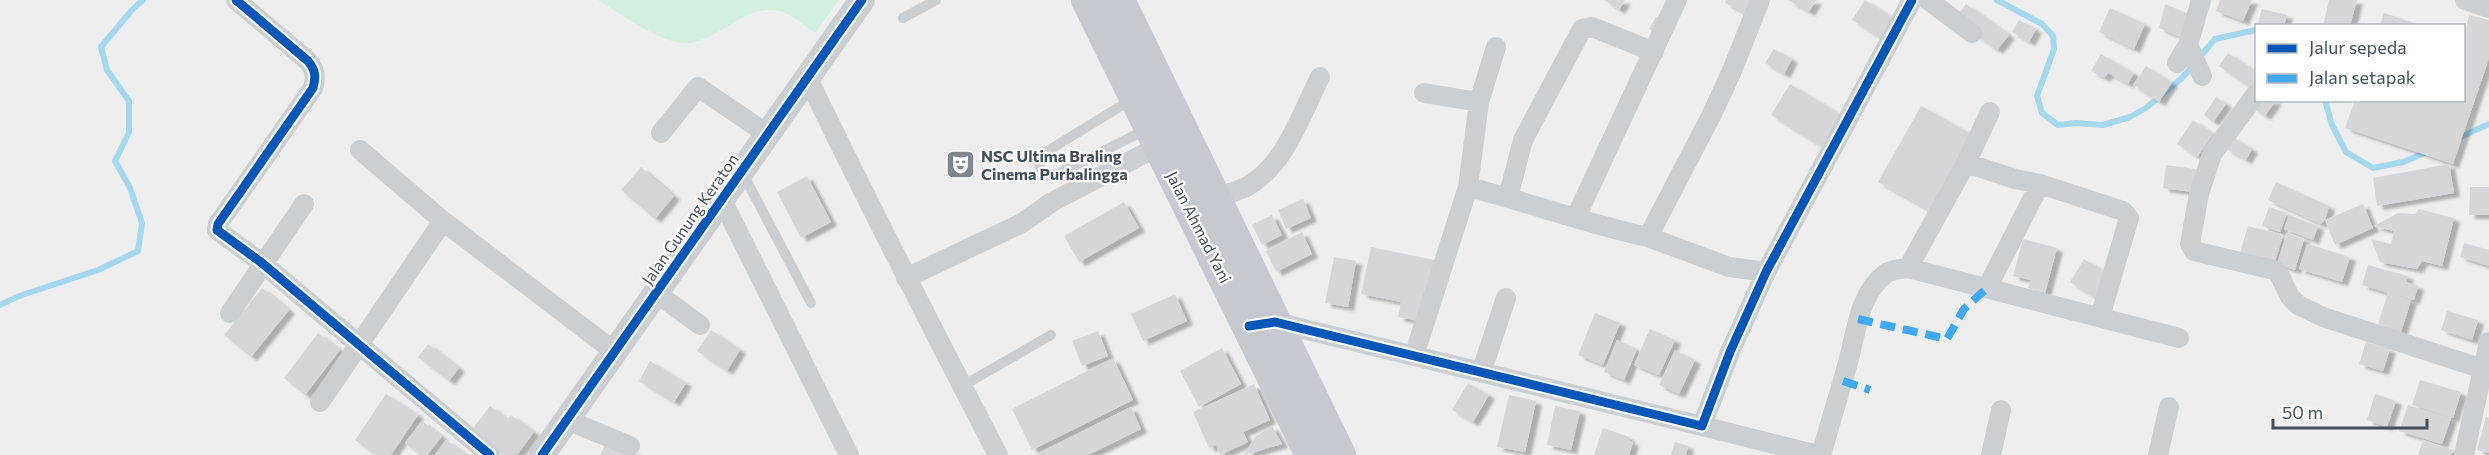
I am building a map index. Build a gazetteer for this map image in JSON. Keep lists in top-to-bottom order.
{
  "streets": {
    "main road": ["Jalan Ahmad Yani"],
    "street": ["Jalan Gunung Keraton"]
  },
  "places": {
    "theatre": ["NSC Ultima Braling Cinema Purbalingga"]
  },
  "legend": ["Jalur sepeda", "Jalan setapak"],
  "scale_bar": "50 m"
}
